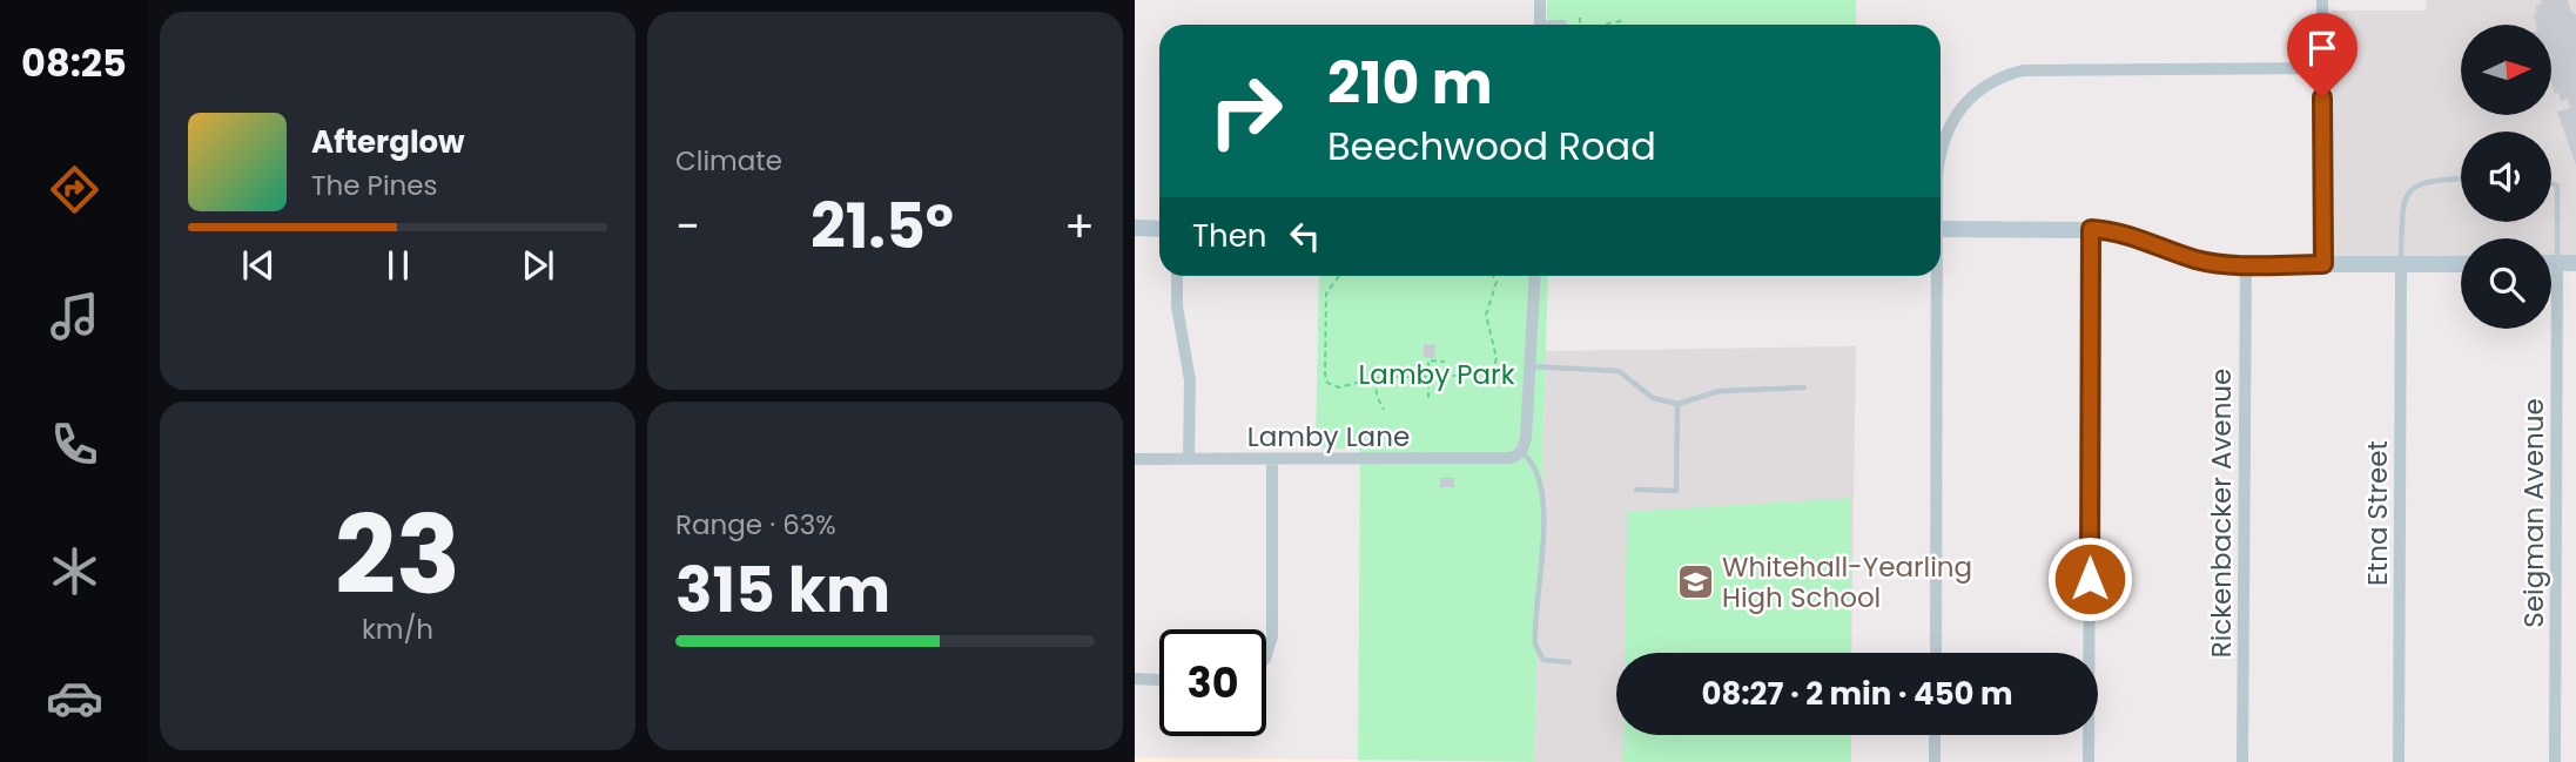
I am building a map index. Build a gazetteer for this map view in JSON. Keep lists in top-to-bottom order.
{
  "streets": {
    "street": [
      "Lamby Lane",
      "Rickenbacker Avenue",
      "Etna Street",
      "Seigman Avenue"
    ]
  },
  "parks": ["Lamby Park"],
  "places": {
    "school or university": ["Whitehall-Yearling High School"]
  },
  "north": "right",
  "page": {
    "tabs": "08:25",
    "tile": [
      "Climate",
      ["23", "km/h"],
      ["Range · 63%", "315 km"]
    ],
    "turn": ["210 m", "Beechwood Road"],
    "song": ["Afterglow", "The Pines"],
    "heat": ["−", "21.5°", "+"],
    "then": "Then",
    "limit": "30",
    "trip": "08:27 · 2 min · 450 m"
  }
}
